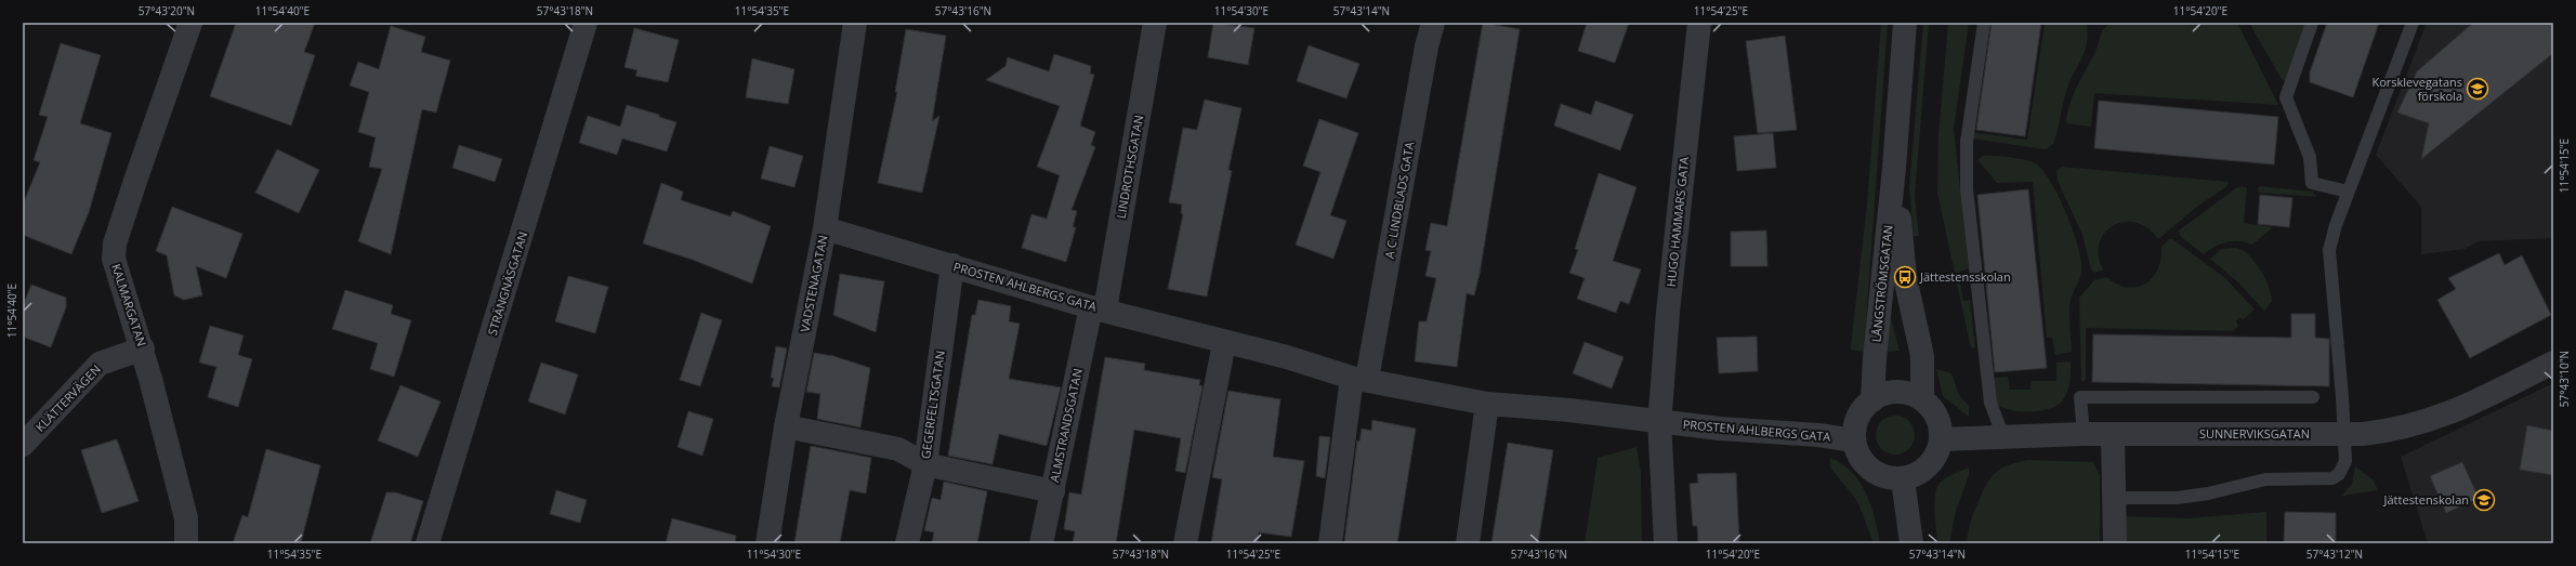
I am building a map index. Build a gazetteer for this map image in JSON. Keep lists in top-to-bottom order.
{
  "streets": {
    "street": [
      "LINDROTHSGATAN",
      "A C LINDBLADS GATA",
      "HUGO HAMMARS GATA",
      "STRÄNGNÄSGATAN",
      "VADSTENAGATAN",
      "LÅNGSTRÖMSGATAN",
      "PROSTEN AHLBERGS GATA",
      "KALMARGATAN",
      "KLÄTTERVÄGEN",
      "GEGERFELTSGATAN",
      "ALMSTRANDSGATAN",
      "SUNNERVIKSGATAN"
    ]
  },
  "crossings": [
    ["LINDROTHSGATAN", "PROSTEN AHLBERGS GATA"],
    ["LINDROTHSGATAN", "ALMSTRANDSGATAN"],
    ["A C LINDBLADS GATA", "PROSTEN AHLBERGS GATA"],
    ["HUGO HAMMARS GATA", "PROSTEN AHLBERGS GATA"],
    ["VADSTENAGATAN", "PROSTEN AHLBERGS GATA"],
    ["LÅNGSTRÖMSGATAN", "PROSTEN AHLBERGS GATA"],
    ["LÅNGSTRÖMSGATAN", "SUNNERVIKSGATAN"],
    ["PROSTEN AHLBERGS GATA", "GEGERFELTSGATAN"],
    ["PROSTEN AHLBERGS GATA", "ALMSTRANDSGATAN"],
    ["PROSTEN AHLBERGS GATA", "SUNNERVIKSGATAN"],
    ["KALMARGATAN", "KLÄTTERVÄGEN"]
  ],
  "places": {
    "school or university": ["Korsklevegatans förskola", "Jättestenskolan"],
    "bus stop": ["Jättestensskolan"]
  },
  "coordinates": [
    "57°43'20\"N",
    "11°54'40\"E",
    "57°43'18\"N",
    "11°54'35\"E",
    "57°43'16\"N",
    "11°54'30\"E",
    "57°43'14\"N",
    "11°54'25\"E",
    "11°54'20\"E",
    "11°54'15\"E",
    "57°43'10\"N",
    "57°43'12\"N"
  ]
}
